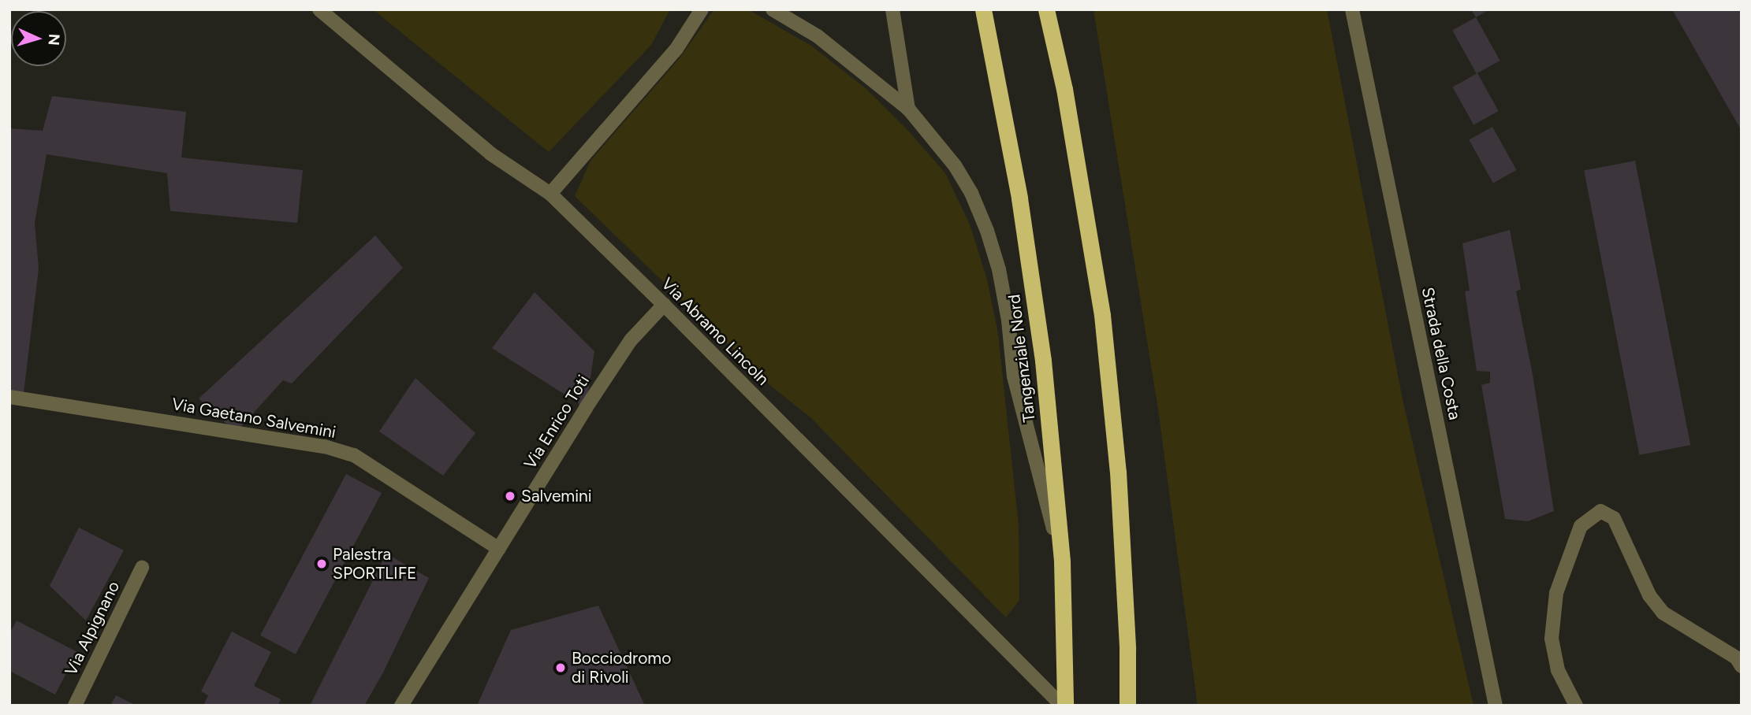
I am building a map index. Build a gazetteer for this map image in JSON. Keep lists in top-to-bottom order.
{
  "streets": {
    "highway": ["Tangenziale Nord"],
    "street": [
      "Via Abramo Lincoln",
      "Strada della Costa",
      "Via Gaetano Salvemini",
      "Via Enrico Toti",
      "Via Alpignano"
    ]
  },
  "crossings": [
    ["Via Abramo Lincoln", "Tangenziale Nord"],
    ["Via Abramo Lincoln", "Via Enrico Toti"],
    ["Via Gaetano Salvemini", "Via Enrico Toti"]
  ],
  "places": ["Salvemini", "Palestra SPORTLIFE", "Bocciodromo di Rivoli"],
  "north": "right"
}
